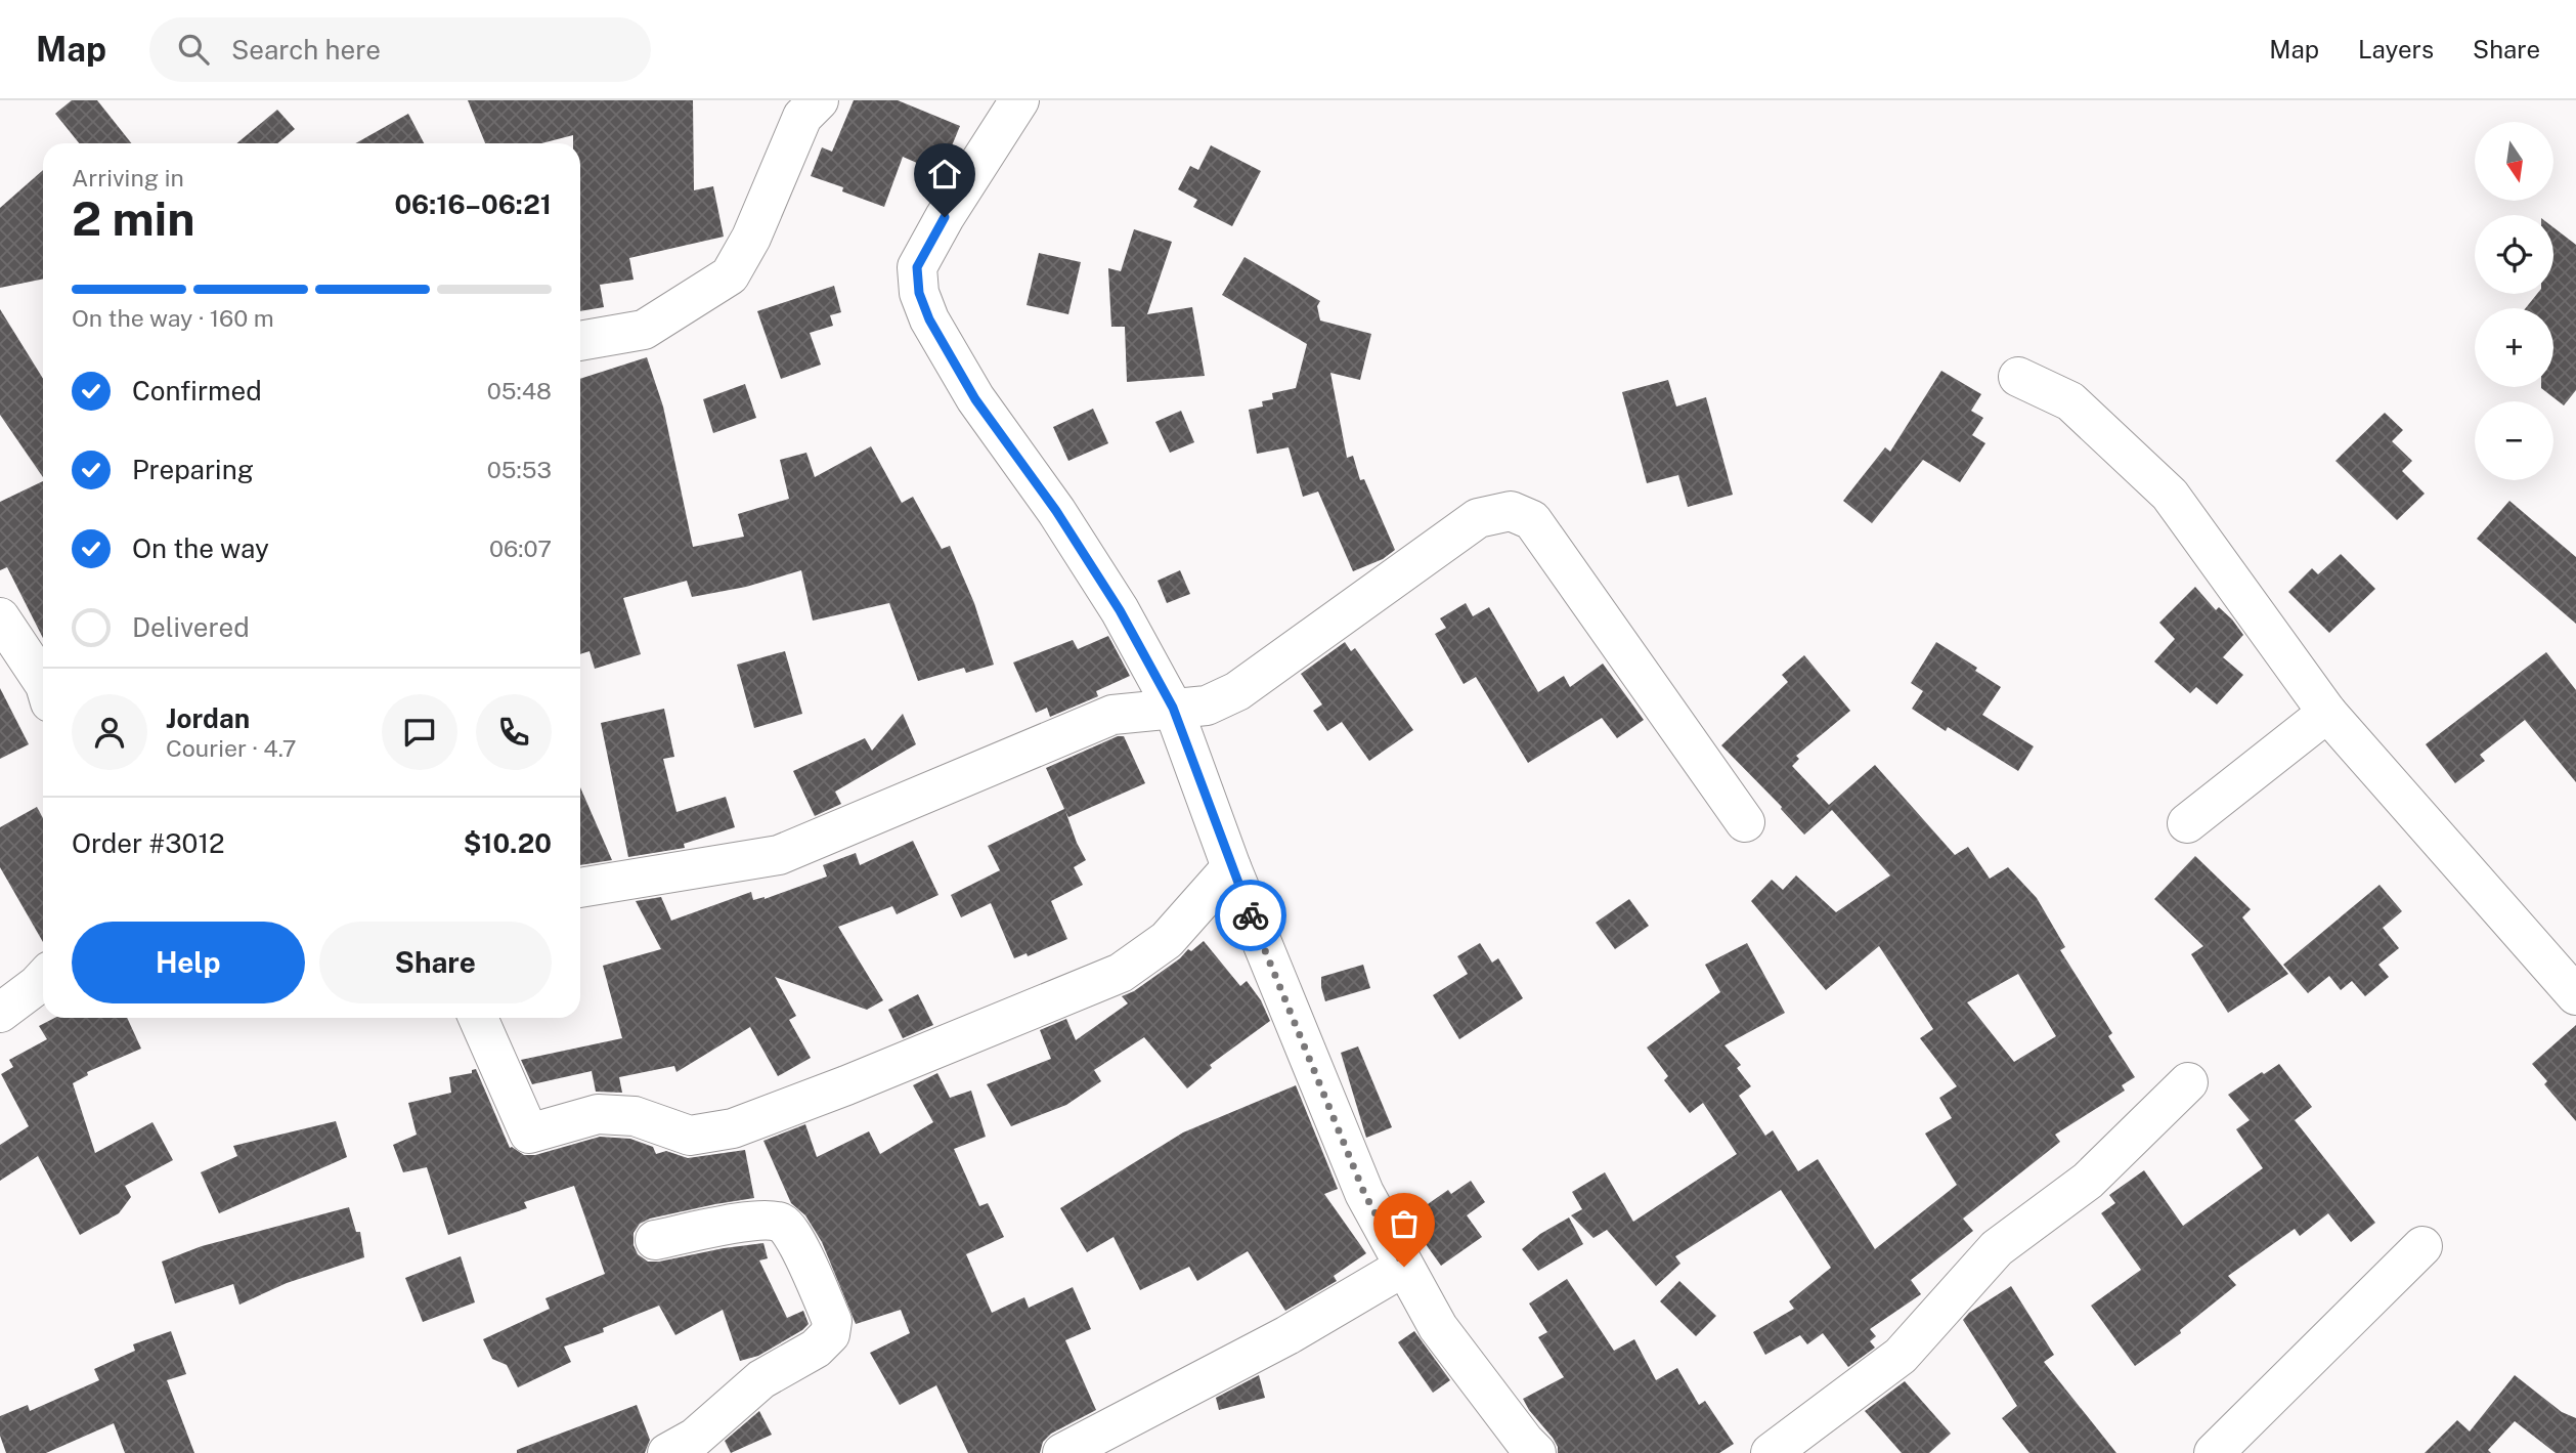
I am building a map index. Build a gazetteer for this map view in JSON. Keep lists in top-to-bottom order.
{
  "north": "bottom",
  "page": {
    "header": "Map",
    "search": "Search here",
    "nav": ["Map", "Layers", "Share"],
    "map_buttons": ["+", "−"],
    "heading": ["2 min", "Arriving in", "06:16–06:21"],
    "panel": [
      "Jordan",
      "Courier · 4.7",
      "Order #3012",
      "$10.20"
    ],
    "bar": "On the way · 160 m",
    "list": [
      ["Confirmed", "05:48"],
      ["Preparing", "05:53"],
      ["On the way", "06:07"],
      "Delivered"
    ],
    "buttons": ["Help", "Share"]
  }
}
